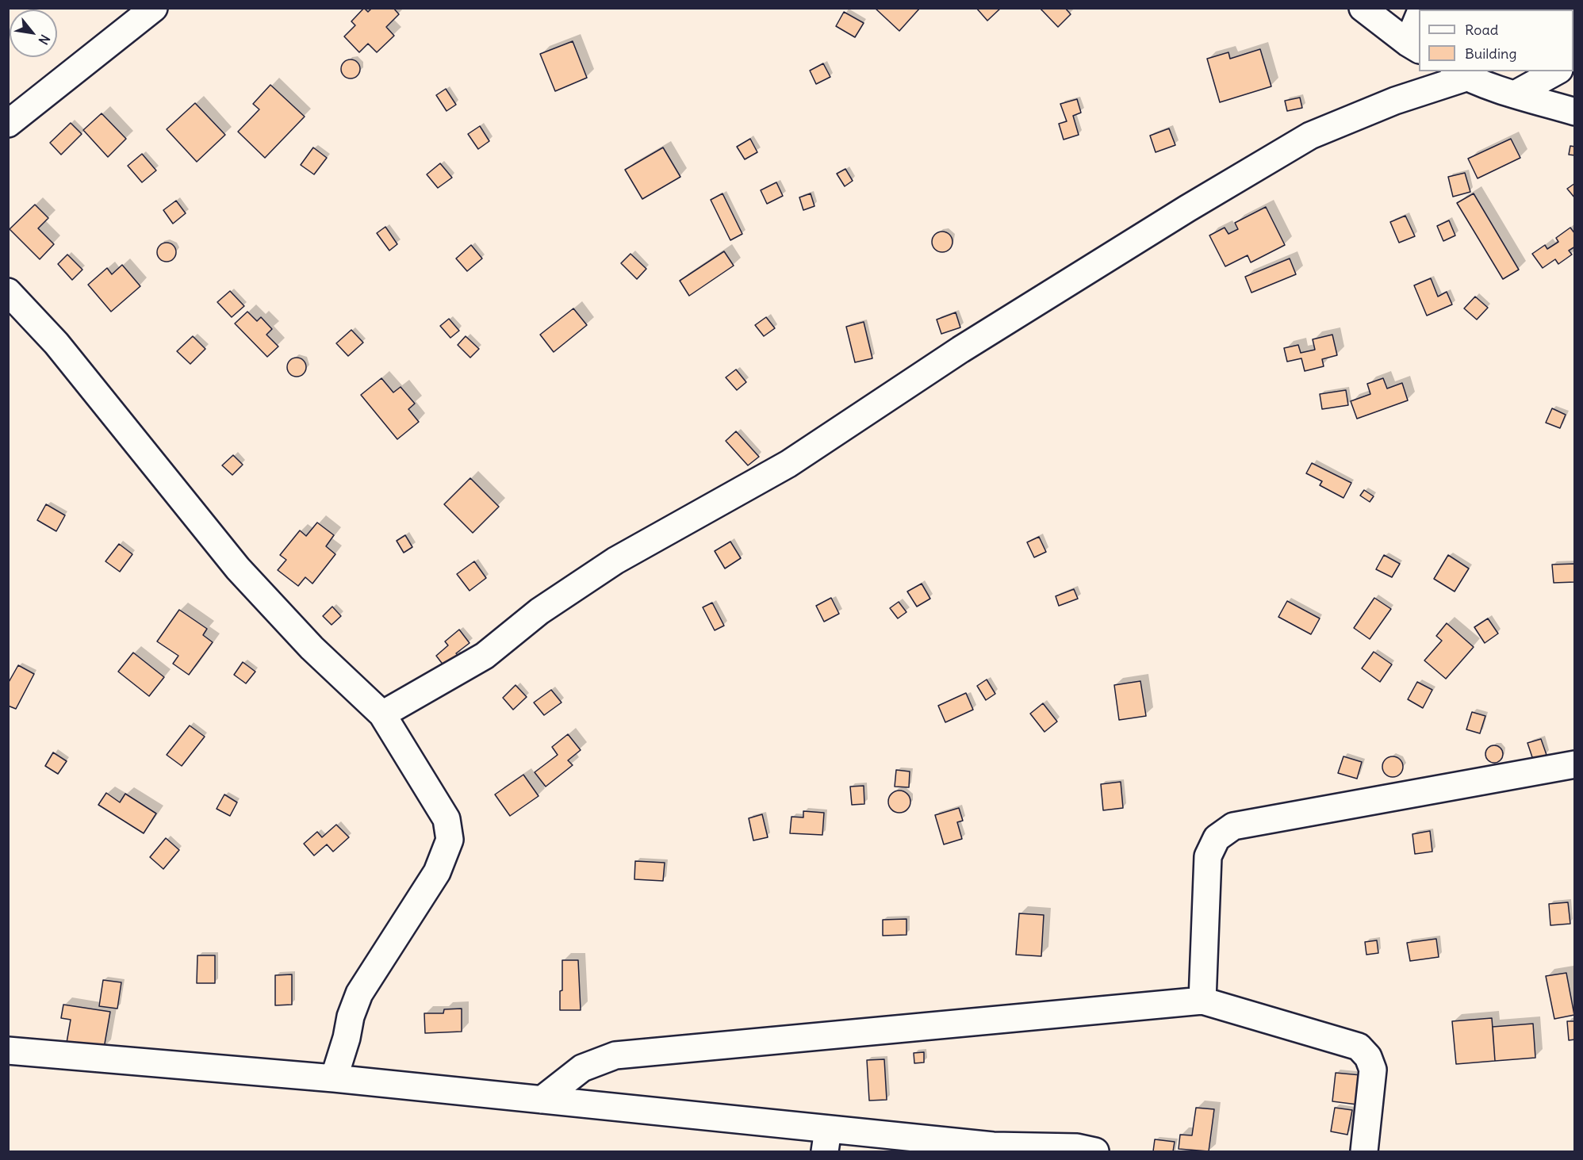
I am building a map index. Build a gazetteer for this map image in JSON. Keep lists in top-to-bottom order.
{
  "legend": ["Road", "Building"],
  "north": "bottom right"
}
